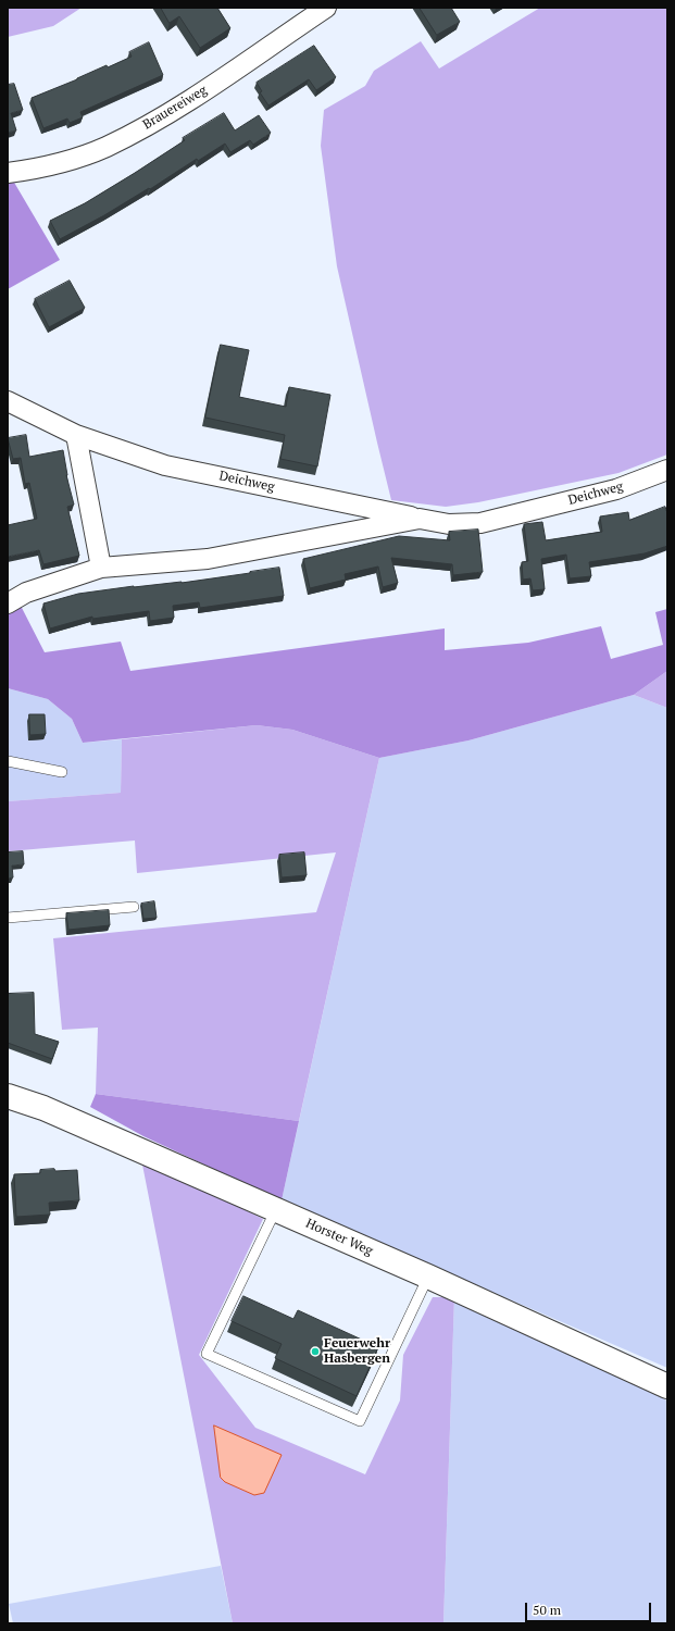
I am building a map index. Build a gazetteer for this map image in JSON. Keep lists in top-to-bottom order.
{
  "streets": {
    "street": ["Brauereiweg", "Deichweg", "Horster Weg"]
  },
  "places": ["Feuerwehr Hasbergen"],
  "scale_bar": "50 m"
}
